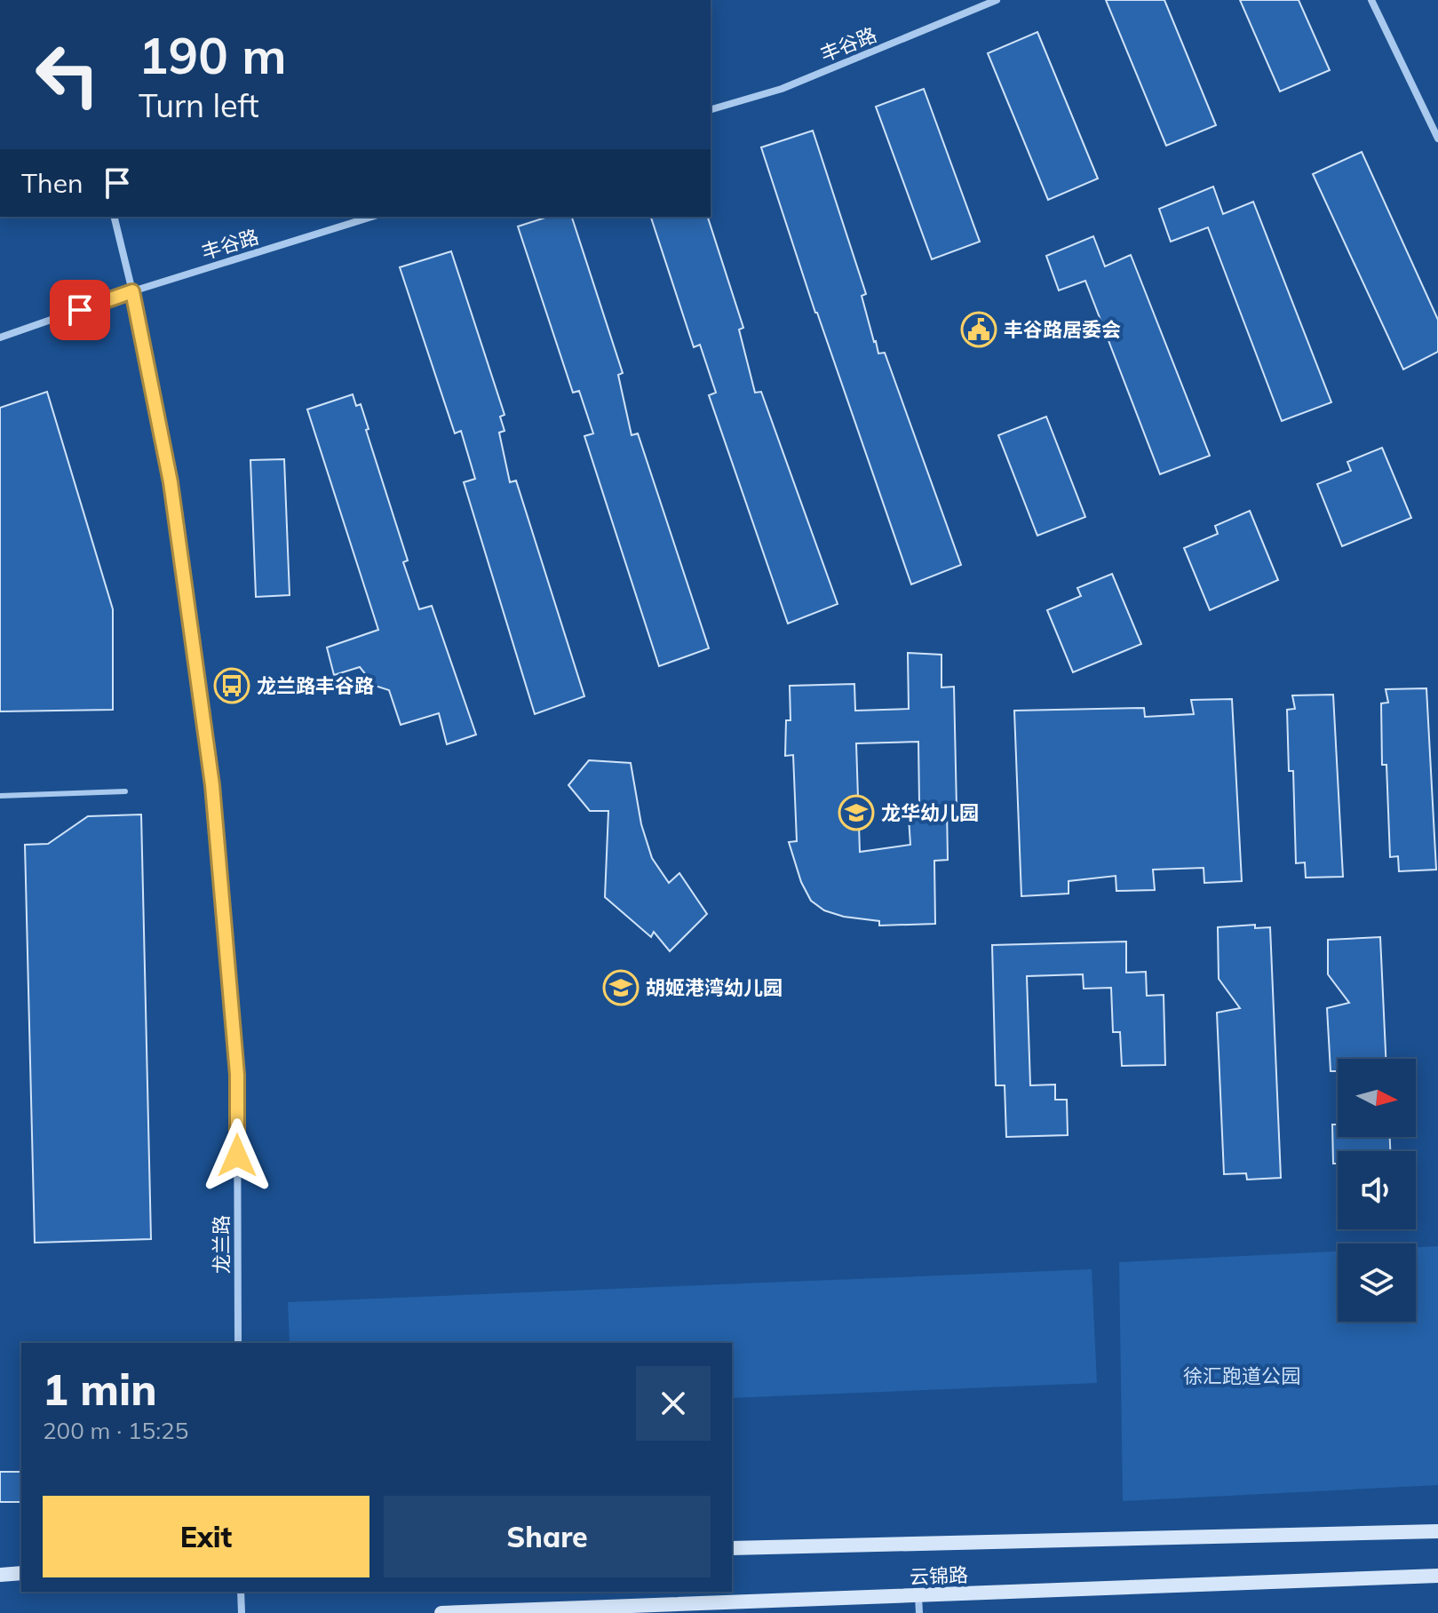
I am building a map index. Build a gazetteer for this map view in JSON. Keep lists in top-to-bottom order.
{
  "streets": {
    "main road": ["云锦路"],
    "street": ["丰谷路", "龙兰路"]
  },
  "crossings": [
    ["丰谷路", "龙兰路"]
  ],
  "parks": ["徐汇跑道公园"],
  "places": {
    "public building": ["丰谷路居委会"],
    "bus stop": ["龙兰路丰谷路"],
    "school or university": ["龙华幼儿园", "胡姬港湾幼儿园"]
  },
  "north": "right",
  "page": {
    "turn": ["190 m", "Turn left"],
    "then": "Then",
    "heading": ["1 min", "200 m · 15:25"],
    "buttons": ["Exit", "Share"]
  }
}
